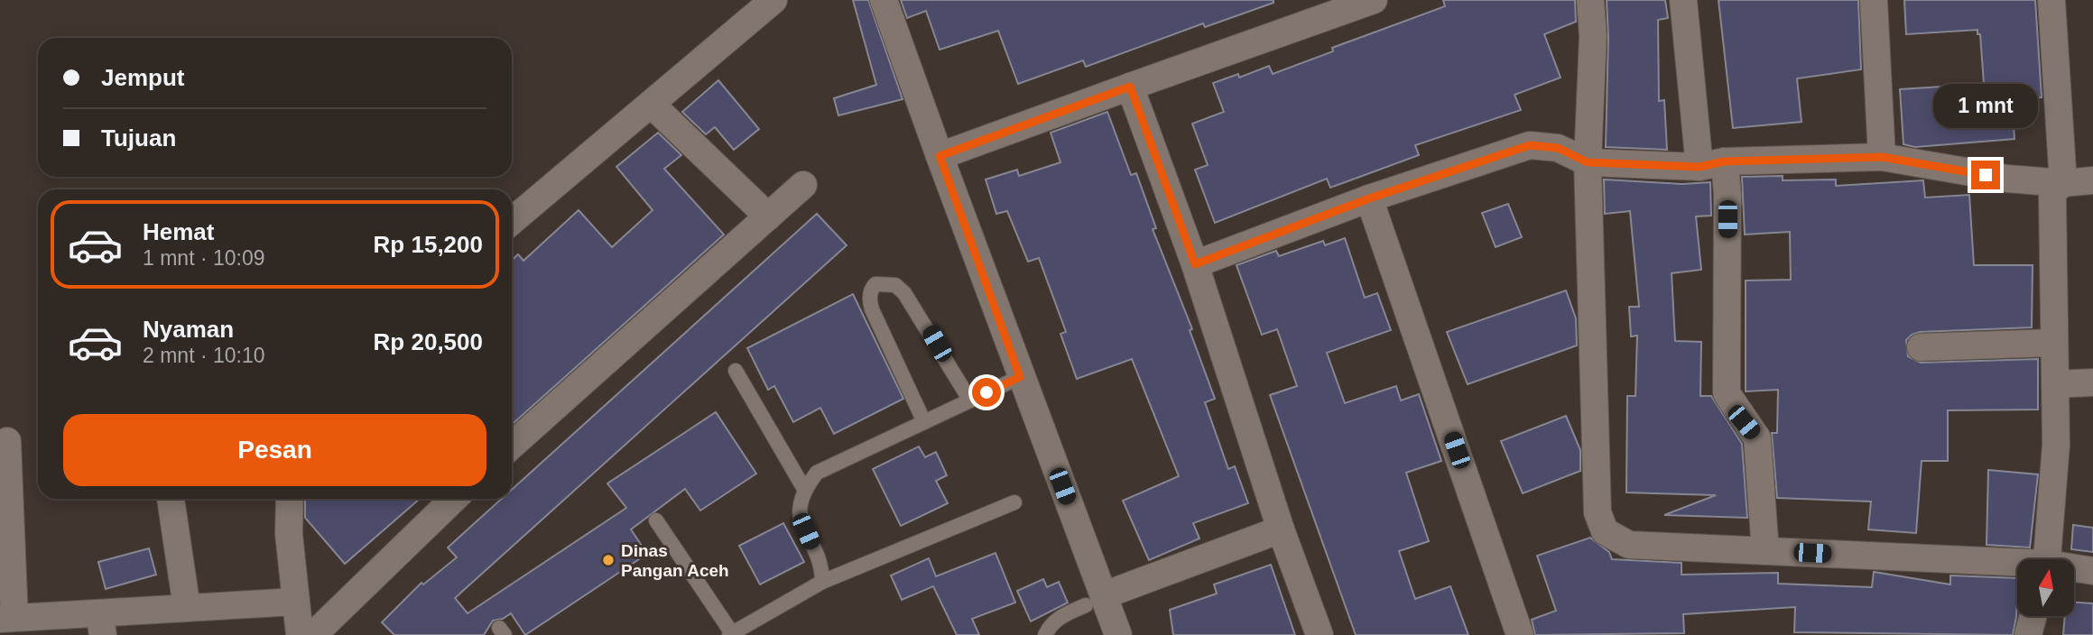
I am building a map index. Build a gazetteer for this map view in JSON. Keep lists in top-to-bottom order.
{
  "places": ["Dinas Pangan Aceh"],
  "north": "top",
  "page": {
    "banner": ["Jemput", "Tujuan"],
    "bubble": "1 mnt",
    "list": [
      {
        "name": "Hemat",
        "note": "1 mnt · 10:09",
        "value": "Rp 15,200"
      },
      {
        "name": "Nyaman",
        "note": "2 mnt · 10:10",
        "value": "Rp 20,500"
      }
    ],
    "buttons": "Pesan"
  }
}
